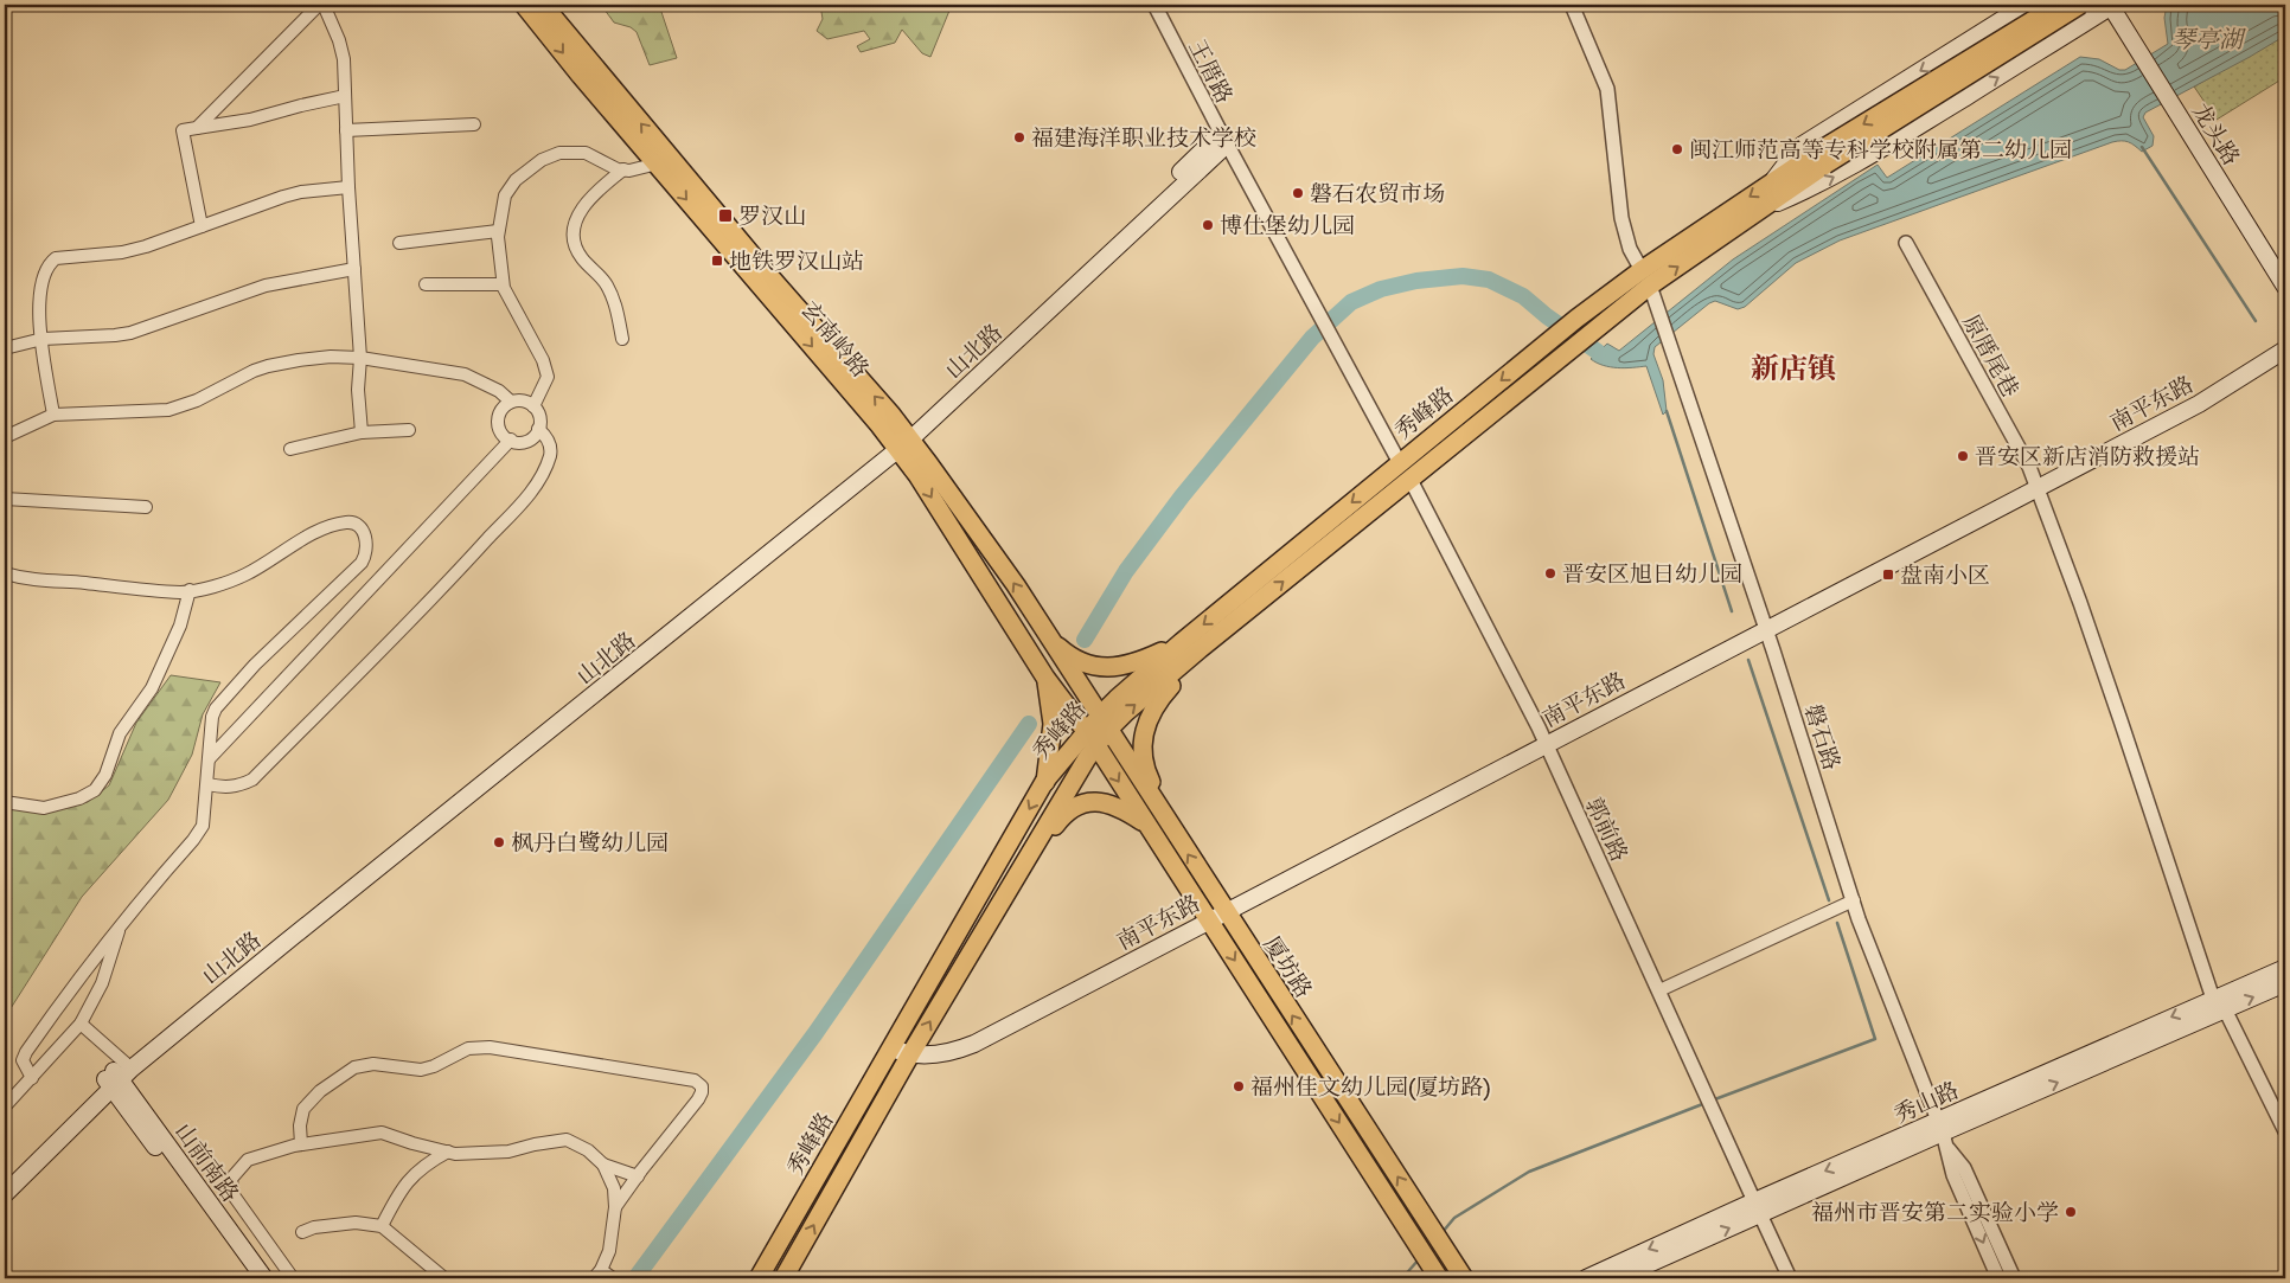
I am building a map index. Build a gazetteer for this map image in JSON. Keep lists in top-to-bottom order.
{
  "streets": {
    "main road": [
      "龙头路",
      "玄南岭路",
      "山北路",
      "南平东路",
      "秀峰路",
      "厦坊路",
      "秀山路",
      "山前南路"
    ],
    "street": [
      "王厝路",
      "原厝尾巷",
      "磐石路",
      "郭前路"
    ]
  },
  "crossings": [
    ["王厝路", "山北路"],
    ["王厝路", "秀峰路"],
    ["玄南岭路", "山北路"],
    ["玄南岭路", "厦坊路"],
    ["山北路", "山前南路"],
    ["原厝尾巷", "南平东路"],
    ["原厝尾巷", "秀山路"],
    ["南平东路", "秀峰路"],
    ["南平东路", "磐石路"],
    ["南平东路", "郭前路"],
    ["南平东路", "厦坊路"],
    ["秀峰路", "磐石路"],
    ["秀峰路", "郭前路"],
    ["秀峰路", "厦坊路"],
    ["磐石路", "秀山路"],
    ["郭前路", "秀山路"]
  ],
  "districts": ["新店镇"],
  "water": ["琴亭湖"],
  "places": {
    "other": [
      "福建海洋职业技术学校",
      "闽江师范高等专科学校附属第二幼儿园",
      "磐石农贸市场",
      "博仕堡幼儿园",
      "晋安区新店消防救援站",
      "晋安区旭日幼儿园",
      "枫丹白鹭幼儿园",
      "福州佳文幼儿园(厦坊路)",
      "福州市晋安第二实验小学"
    ],
    "transit": ["罗汉山", "地铁罗汉山站", "盘南小区"]
  }
}
